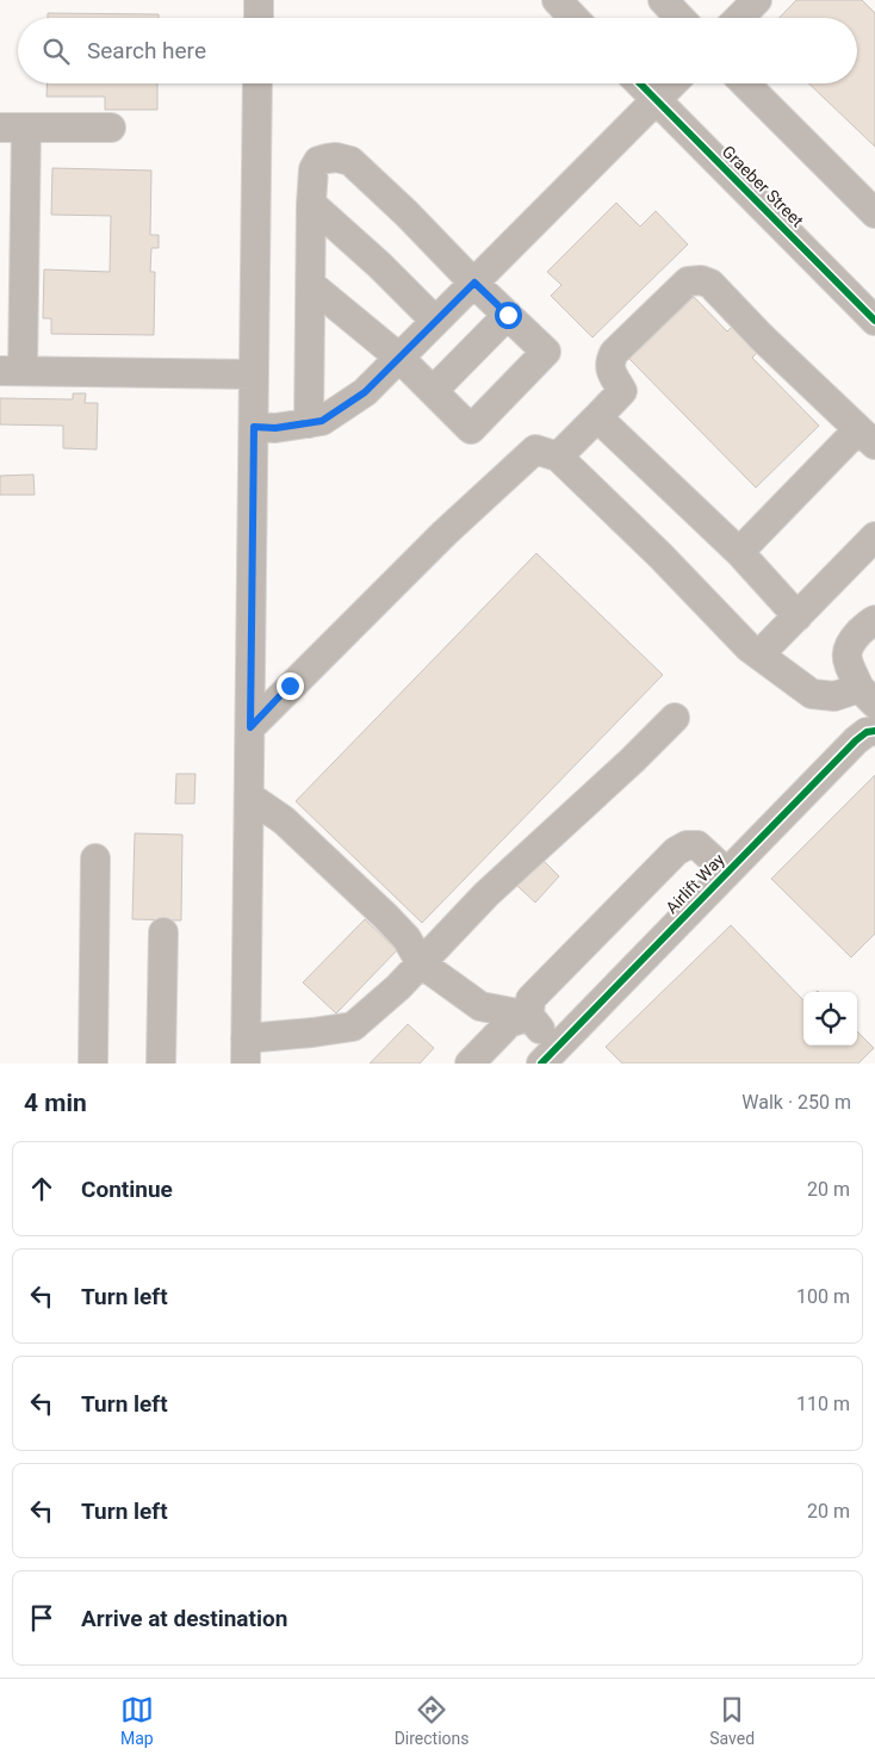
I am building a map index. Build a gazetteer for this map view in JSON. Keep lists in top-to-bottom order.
{
  "streets": {
    "street": ["Graeber Street", "Airlift Way"]
  },
  "page": {
    "search": "Search here",
    "heading": ["4 min", "Walk · 250 m"],
    "list": [
      ["Continue", "20 m"],
      ["Turn left", "100 m"],
      ["Turn left", "110 m"],
      ["Turn left", "20 m"],
      "Arrive at destination"
    ],
    "nav": ["Map", "Directions", "Saved"]
  }
}
